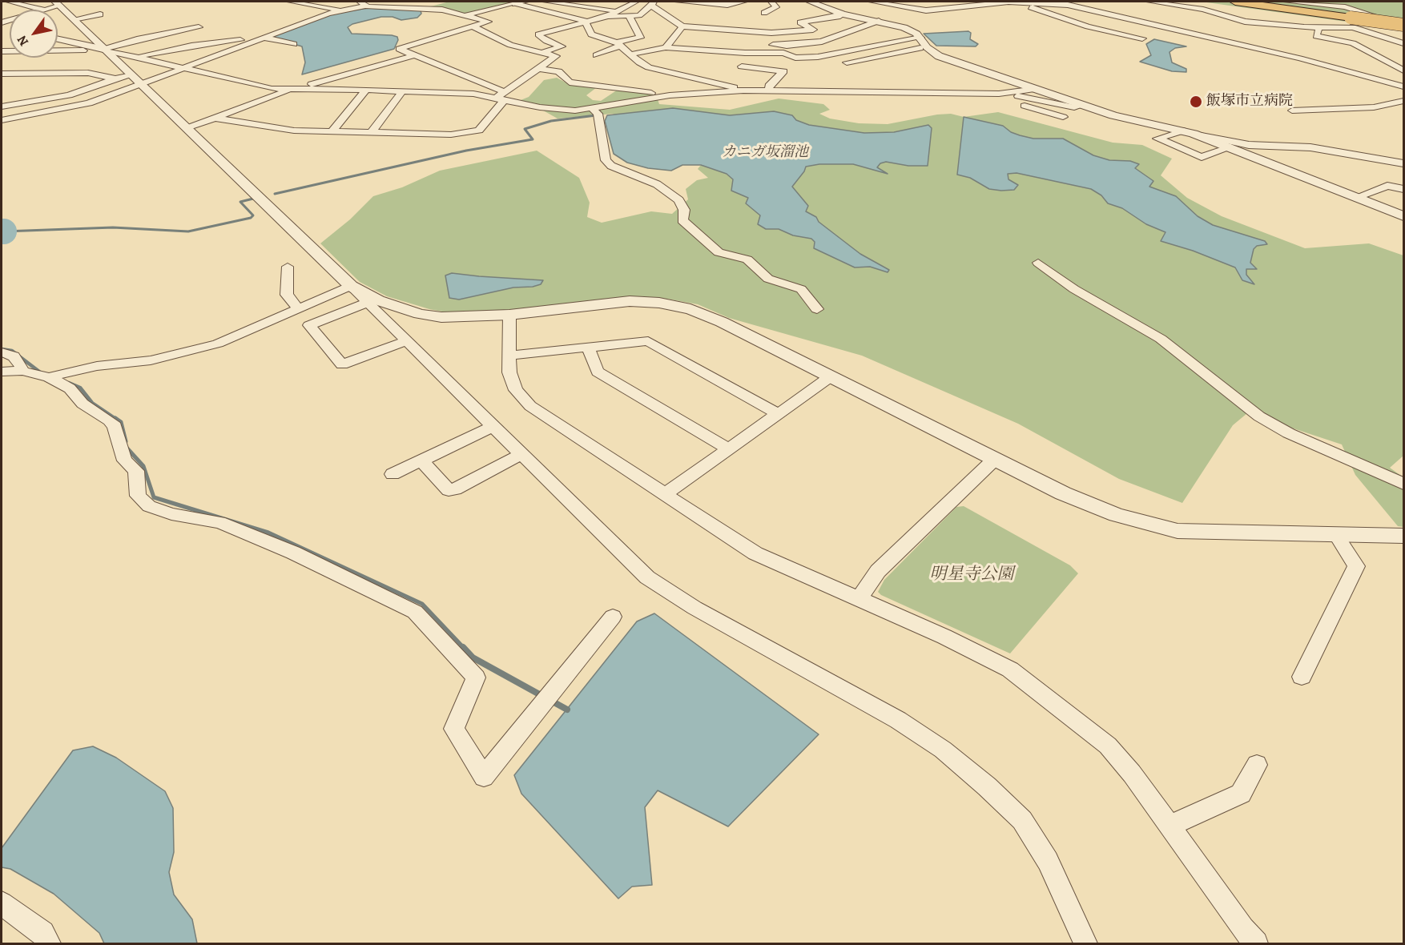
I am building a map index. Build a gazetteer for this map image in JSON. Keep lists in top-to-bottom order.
{
  "water": ["カニガ坂溜池"],
  "parks": ["明星寺公園"],
  "places": ["飯塚市立病院"],
  "north": "bottom left"
}
